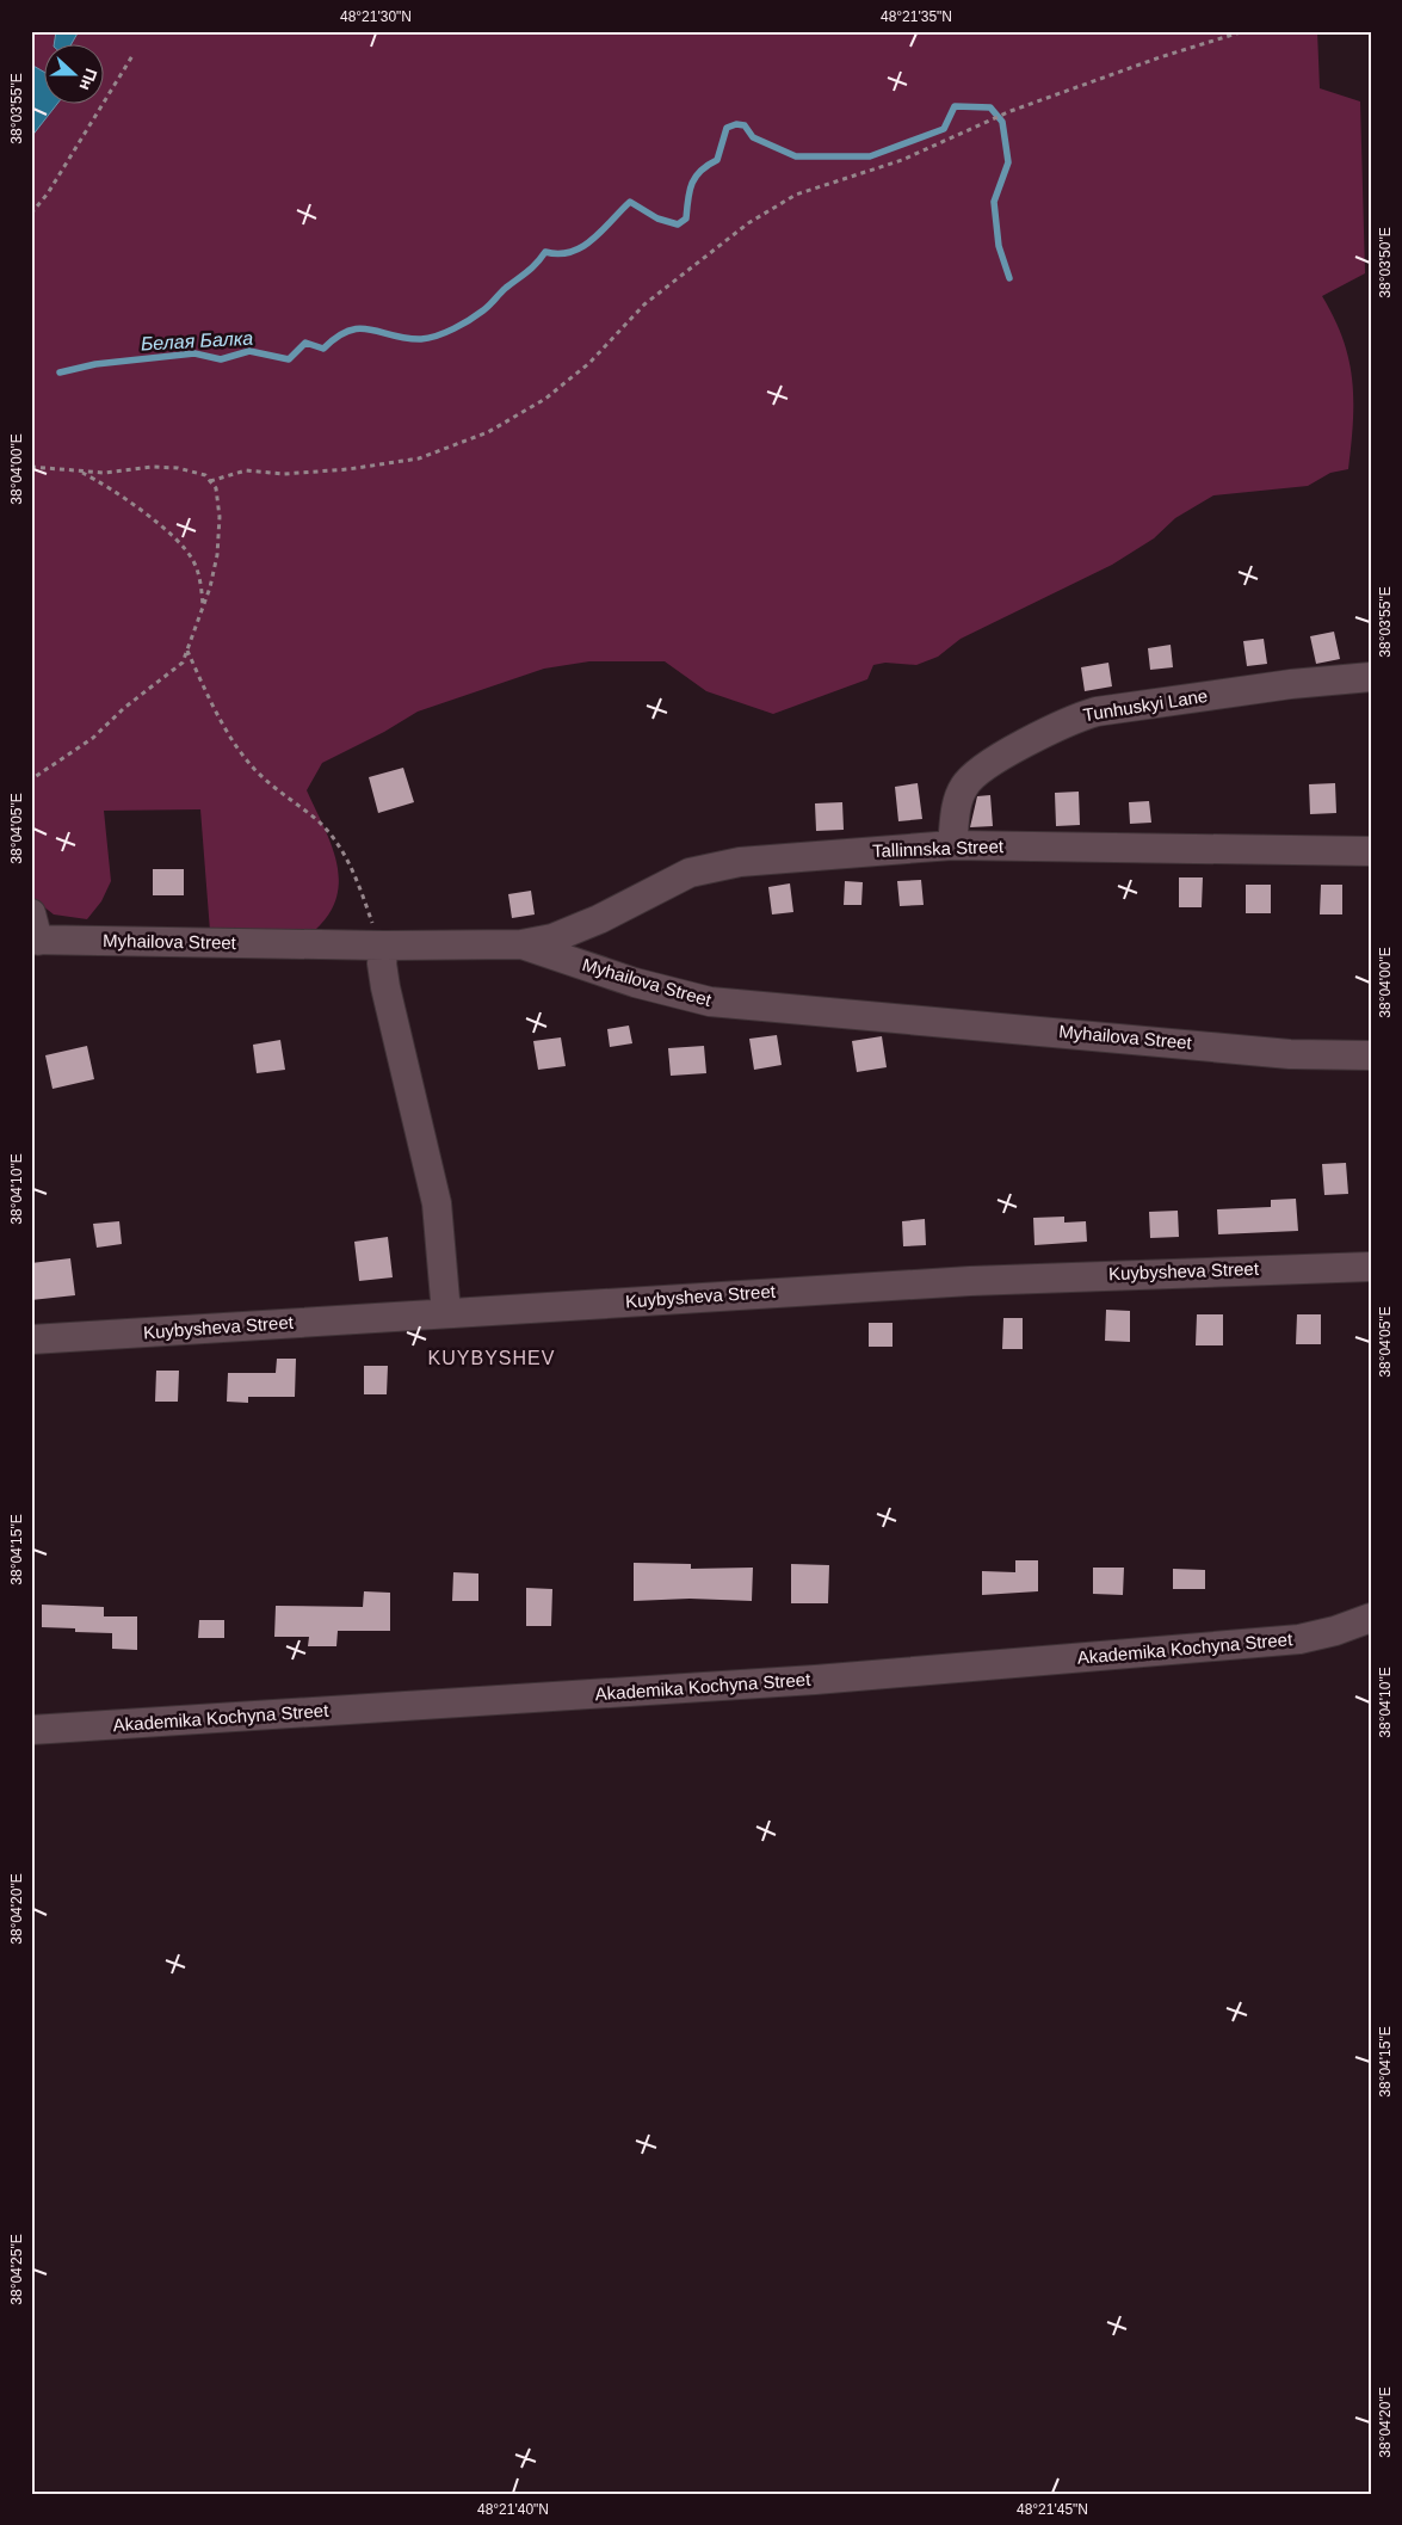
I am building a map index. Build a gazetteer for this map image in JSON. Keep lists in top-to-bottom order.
{
  "streets": {
    "street": [
      "Tunhuskyi Lane",
      "Tallinnska Street",
      "Myhailova Street",
      "Kuybysheva Street",
      "Akademika Kochyna Street"
    ]
  },
  "crossings": [
    ["Tunhuskyi Lane", "Tallinnska Street"],
    ["Tallinnska Street", "Myhailova Street"]
  ],
  "districts": ["KUYBYSHEV"],
  "water": ["Белая Балка"],
  "north": "right",
  "coordinates": [
    "48°21'30\"N",
    "48°21'35\"N",
    "38°03'55\"E",
    "38°03'50\"E",
    "38°04'00\"E",
    "38°04'05\"E",
    "38°04'10\"E",
    "38°04'15\"E",
    "38°04'20\"E",
    "38°04'25\"E",
    "48°21'40\"N",
    "48°21'45\"N"
  ]
}
